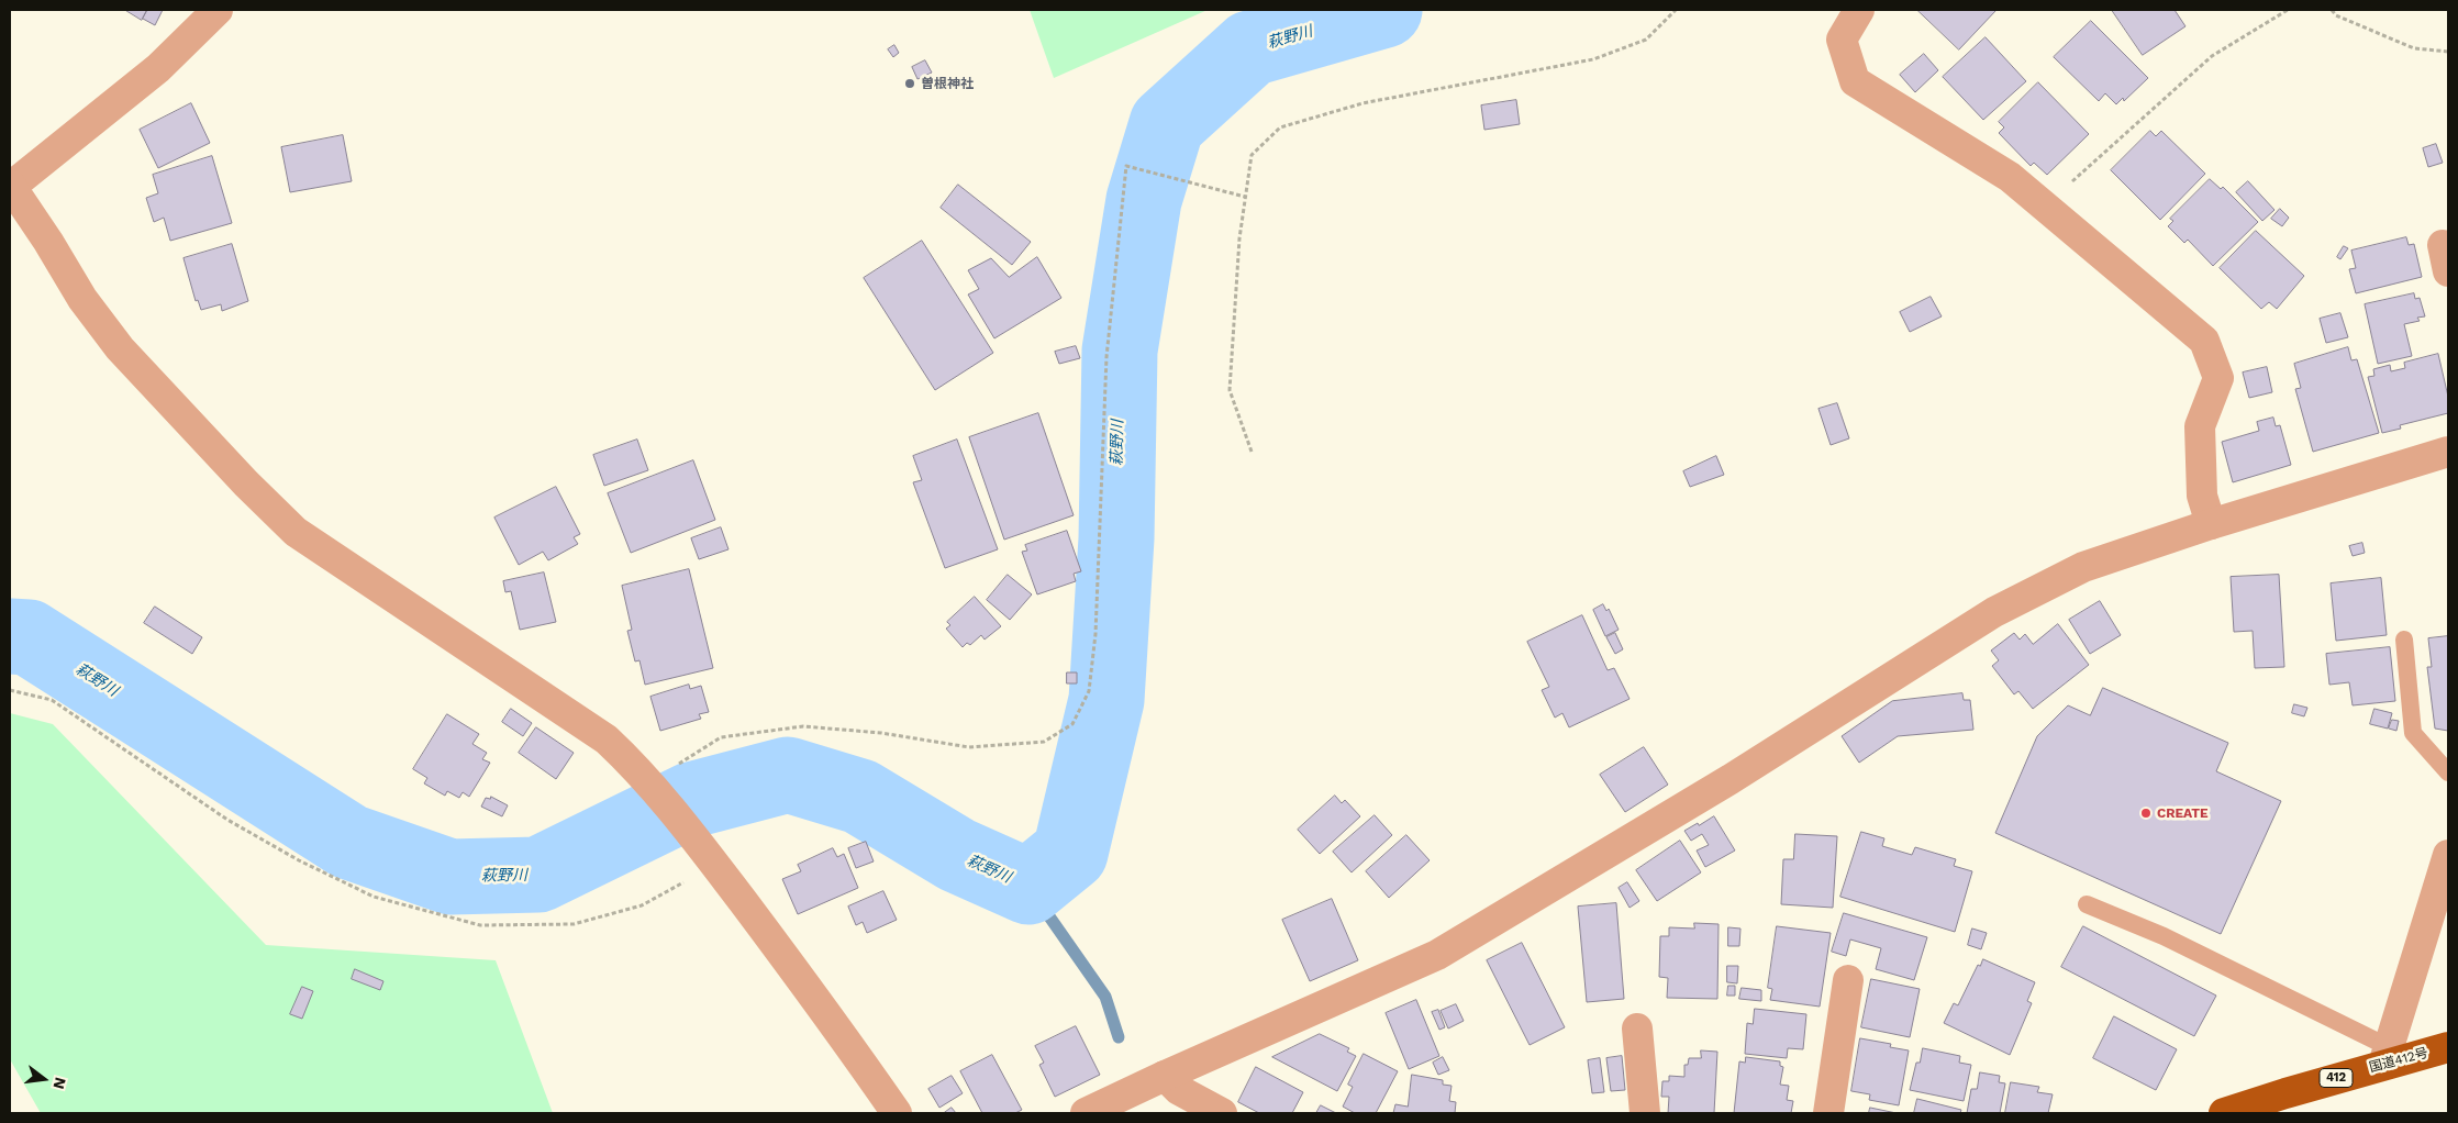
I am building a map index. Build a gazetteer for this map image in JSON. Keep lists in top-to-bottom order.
{
  "streets": {
    "highway": ["国道412号", "412"]
  },
  "water": ["萩野川"],
  "places": ["曽根神社", "CREATE"],
  "north": "right"
}
